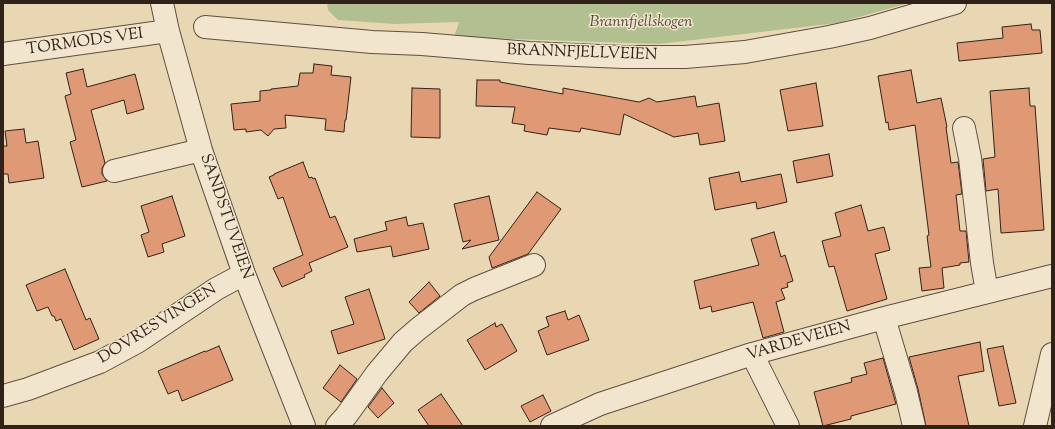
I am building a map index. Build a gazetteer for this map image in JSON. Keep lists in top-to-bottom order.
{
  "streets": {
    "street": [
      "TORMODS VEI",
      "BRANNFJELLVEIEN",
      "SANDSTUVEIEN",
      "DOVRESVINGEN",
      "VARDEVEIEN"
    ]
  },
  "crossings": [
    ["TORMODS VEI", "SANDSTUVEIEN"],
    ["SANDSTUVEIEN", "DOVRESVINGEN"]
  ],
  "parks": ["Brannfjellskogen"]
}
